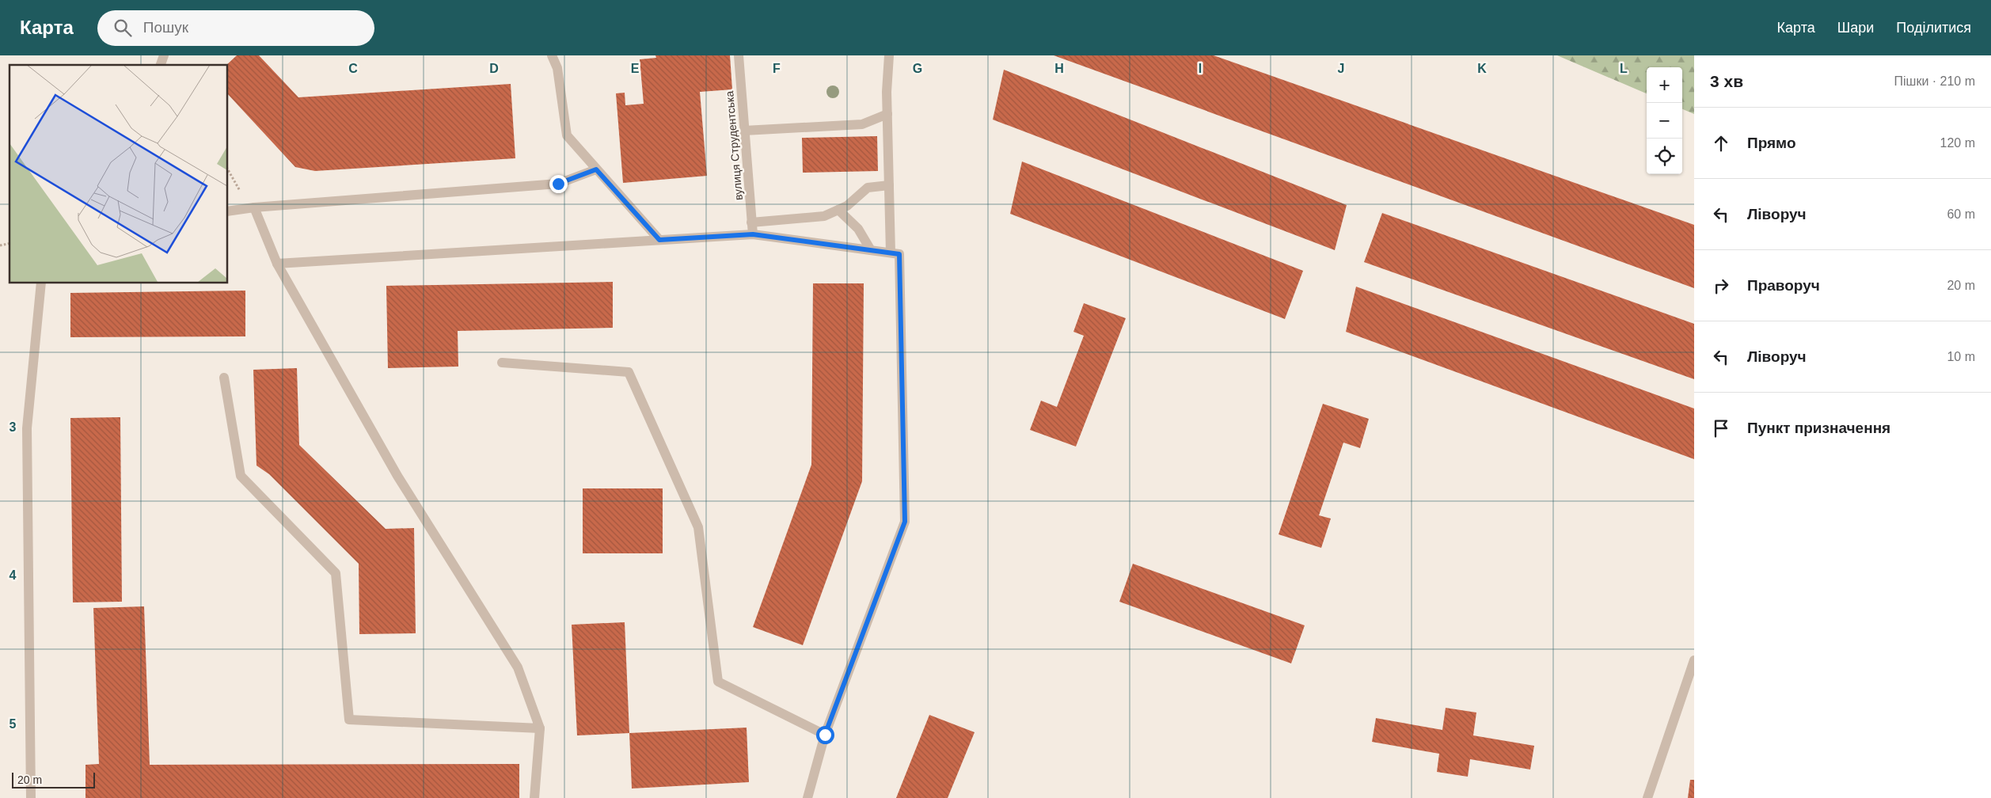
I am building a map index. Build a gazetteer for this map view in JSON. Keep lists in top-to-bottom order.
{
  "streets": {
    "street": ["вулиця Струдентська"]
  },
  "scale_bar": "20 m",
  "page": {
    "header": "Карта",
    "search": "Пошук",
    "nav": ["Карта", "Шари", "Поділитися"],
    "heading": ["3 хв", "Пішки · 210 m"],
    "map_buttons": ["+", "−"],
    "list": [
      ["Прямо", "120 m"],
      ["Ліворуч", "60 m"],
      ["Праворуч", "20 m"],
      ["Ліворуч", "10 m"],
      "Пункт призначення"
    ],
    "scale": "20 m"
  },
  "grid": {
    "columns": [
      "C",
      "D",
      "E",
      "F",
      "G",
      "H",
      "I",
      "J",
      "K",
      "L"
    ],
    "rows": ["3", "4", "5"]
  }
}
